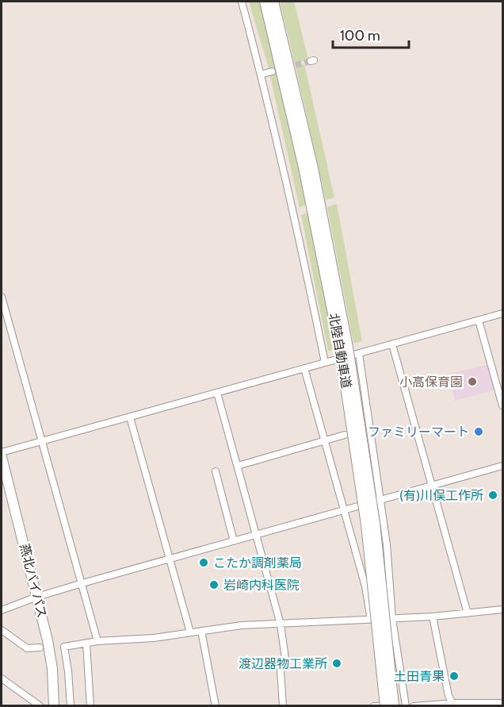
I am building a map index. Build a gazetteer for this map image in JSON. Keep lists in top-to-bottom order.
{
  "streets": {
    "highway": ["北陸自動車道", "燕北バイパス"]
  },
  "places": [
    "小高保育園",
    "ファミリーマート",
    "(有)川俣工作所",
    "こたか調剤薬局",
    "岩崎内科医院",
    "渡辺器物工業所",
    "土田青果"
  ],
  "scale_bar": "100 m"
}
